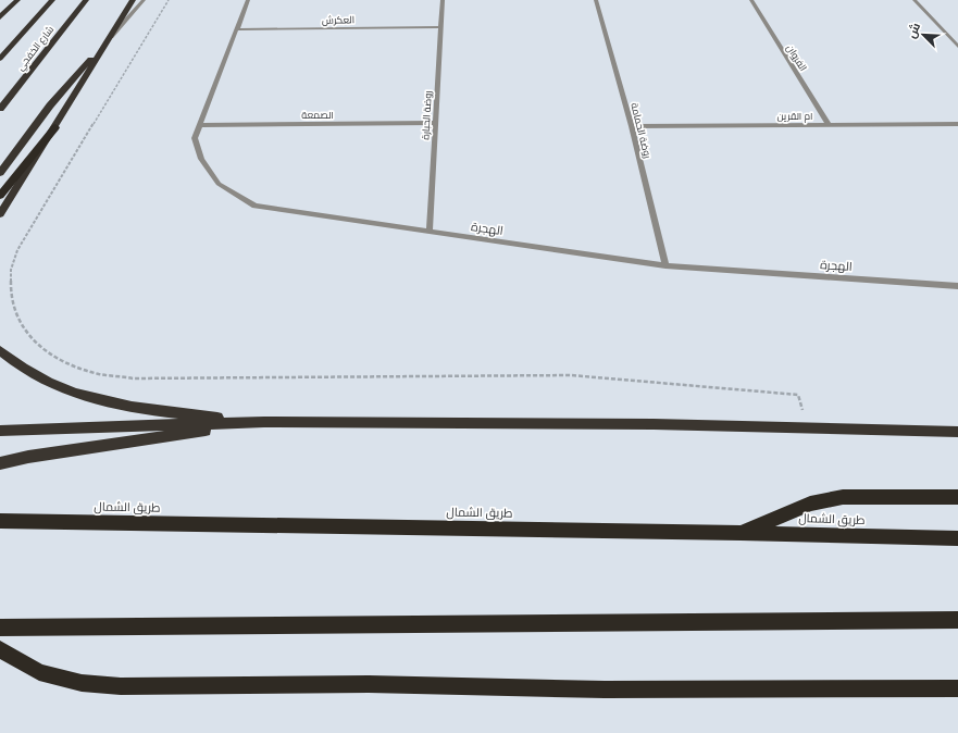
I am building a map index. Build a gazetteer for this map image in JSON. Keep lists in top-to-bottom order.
{
  "streets": {
    "highway": ["شارع الخفجي", "طريق الشمال"],
    "street": [
      "العكرش",
      "الفروان",
      "الصمعة",
      "روضة الحبارة",
      "ام القرين",
      "روضة الحمامة",
      "الهجرة"
    ]
  },
  "crossings": [
    ["العكرش", "روضة الحبارة"],
    ["العكرش", "الهجرة"],
    ["الفروان", "ام القرين"],
    ["الصمعة", "روضة الحبارة"],
    ["الصمعة", "الهجرة"],
    ["روضة الحبارة", "الهجرة"],
    ["ام القرين", "روضة الحمامة"],
    ["روضة الحمامة", "الهجرة"]
  ],
  "north": "top left"
}
